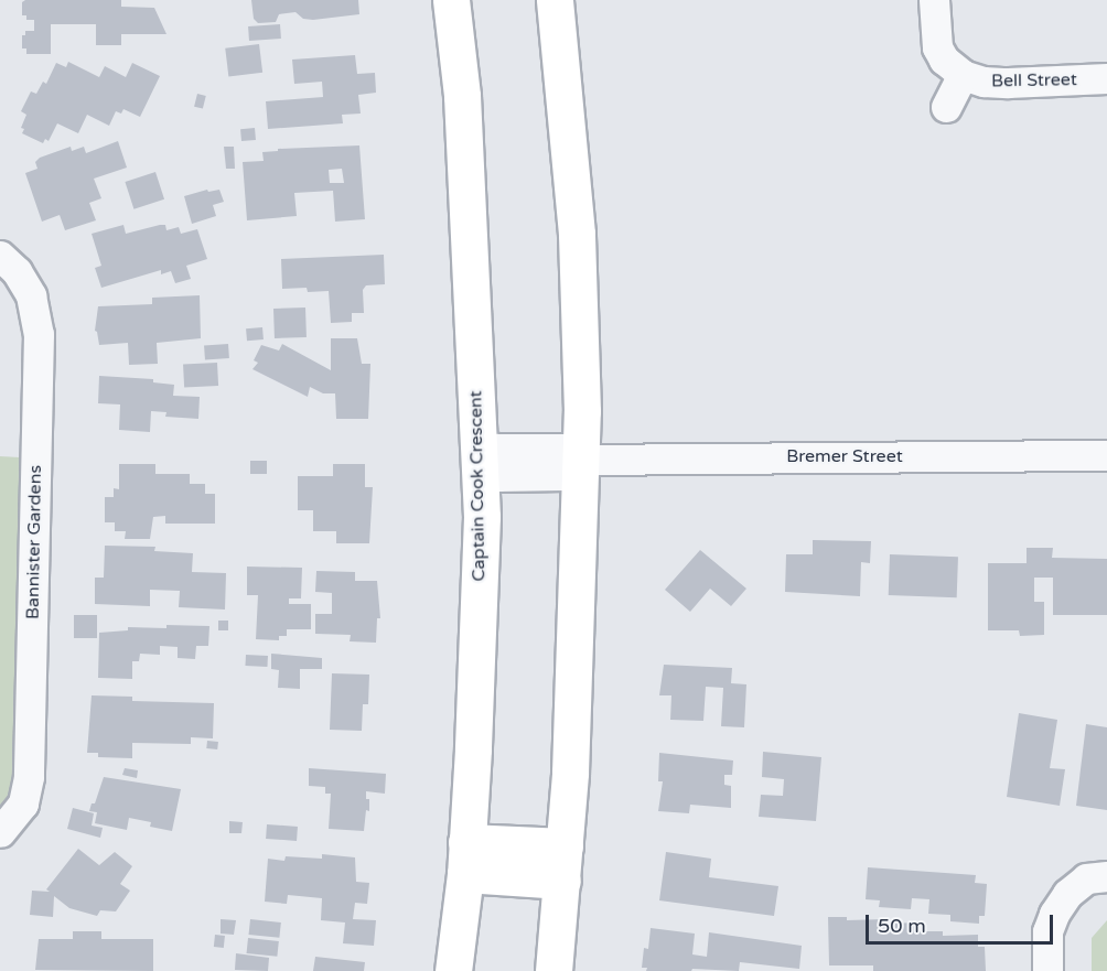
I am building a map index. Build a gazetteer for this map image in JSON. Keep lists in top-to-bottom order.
{
  "streets": {
    "main road": ["Captain Cook Crescent"],
    "street": ["Bell Street", "Bremer Street", "Bannister Gardens"]
  },
  "crossings": [
    ["Bremer Street", "Captain Cook Crescent"]
  ],
  "scale_bar": "50 m"
}
